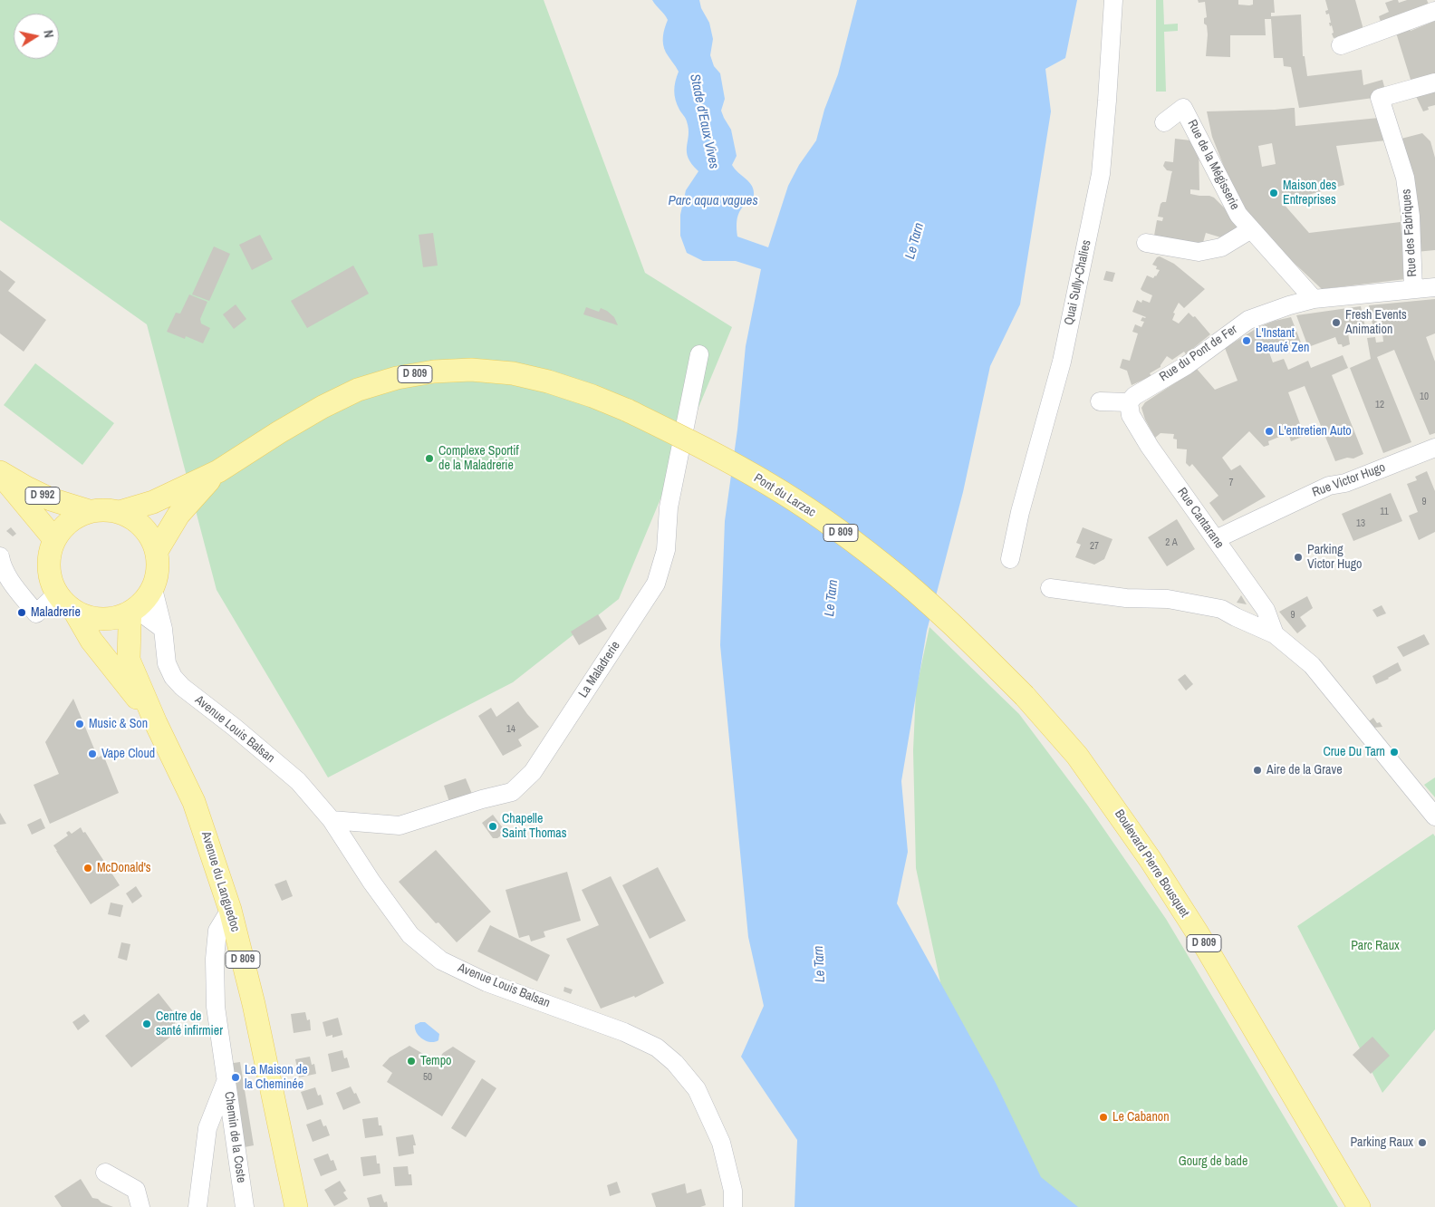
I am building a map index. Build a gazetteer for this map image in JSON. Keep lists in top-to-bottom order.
{
  "streets": {
    "main road": [
      "D 809",
      "D 992",
      "Pont du Larzac",
      "Boulevard Pierre Bousquet",
      "Avenue du Languedoc"
    ],
    "street": [
      "Rue de la Mégisserie",
      "Rue des Fabriques",
      "Quai Sully-Chalies",
      "Rue du Pont de Fer",
      "Rue Victor Hugo",
      "Rue Cantarane",
      "La Maladrerie",
      "Avenue Louis Balsan",
      "Chemin de la Coste"
    ]
  },
  "crossings": [
    ["Rue de la Mégisserie", "Rue du Pont de Fer"],
    ["Rue des Fabriques", "Rue du Pont de Fer"],
    ["Rue du Pont de Fer", "Rue Cantarane"],
    ["D 809", "D 992"],
    ["D 809", "Pont du Larzac"],
    ["D 809", "Avenue Louis Balsan"],
    ["D 809", "Avenue du Languedoc"],
    ["Rue Victor Hugo", "Rue Cantarane"],
    ["D 992", "Avenue Louis Balsan"],
    ["D 992", "Avenue du Languedoc"],
    ["Pont du Larzac", "Boulevard Pierre Bousquet"],
    ["La Maladrerie", "Avenue Louis Balsan"],
    ["Avenue Louis Balsan", "Avenue du Languedoc"],
    ["Avenue du Languedoc", "Chemin de la Coste"]
  ],
  "water": ["Stade d'Eaux Vives", "Parc aqua vagues", "Le Tarn"],
  "parks": ["Parc Raux", "Gourg de bade"],
  "places": [
    "Maison des Entreprises",
    "Fresh Events Animation",
    "L'Instant Beauté Zen",
    "L'entretien Auto",
    "Complexe Sportif de la Maladrerie",
    "Parking Victor Hugo",
    "Maladrerie",
    "Music & Son",
    "Crue Du Tarn",
    "Vape Cloud",
    "Aire de la Grave",
    "Chapelle Saint Thomas",
    "McDonald's",
    "Centre de santé infirmier",
    "Tempo",
    "La Maison de la Cheminée",
    "Le Cabanon",
    "Parking Raux"
  ],
  "house_numbers": [
    "10",
    "12",
    "7",
    "9",
    "11",
    "13",
    "2 A",
    "27",
    "9",
    "14",
    "50"
  ],
  "north": "right"
}
